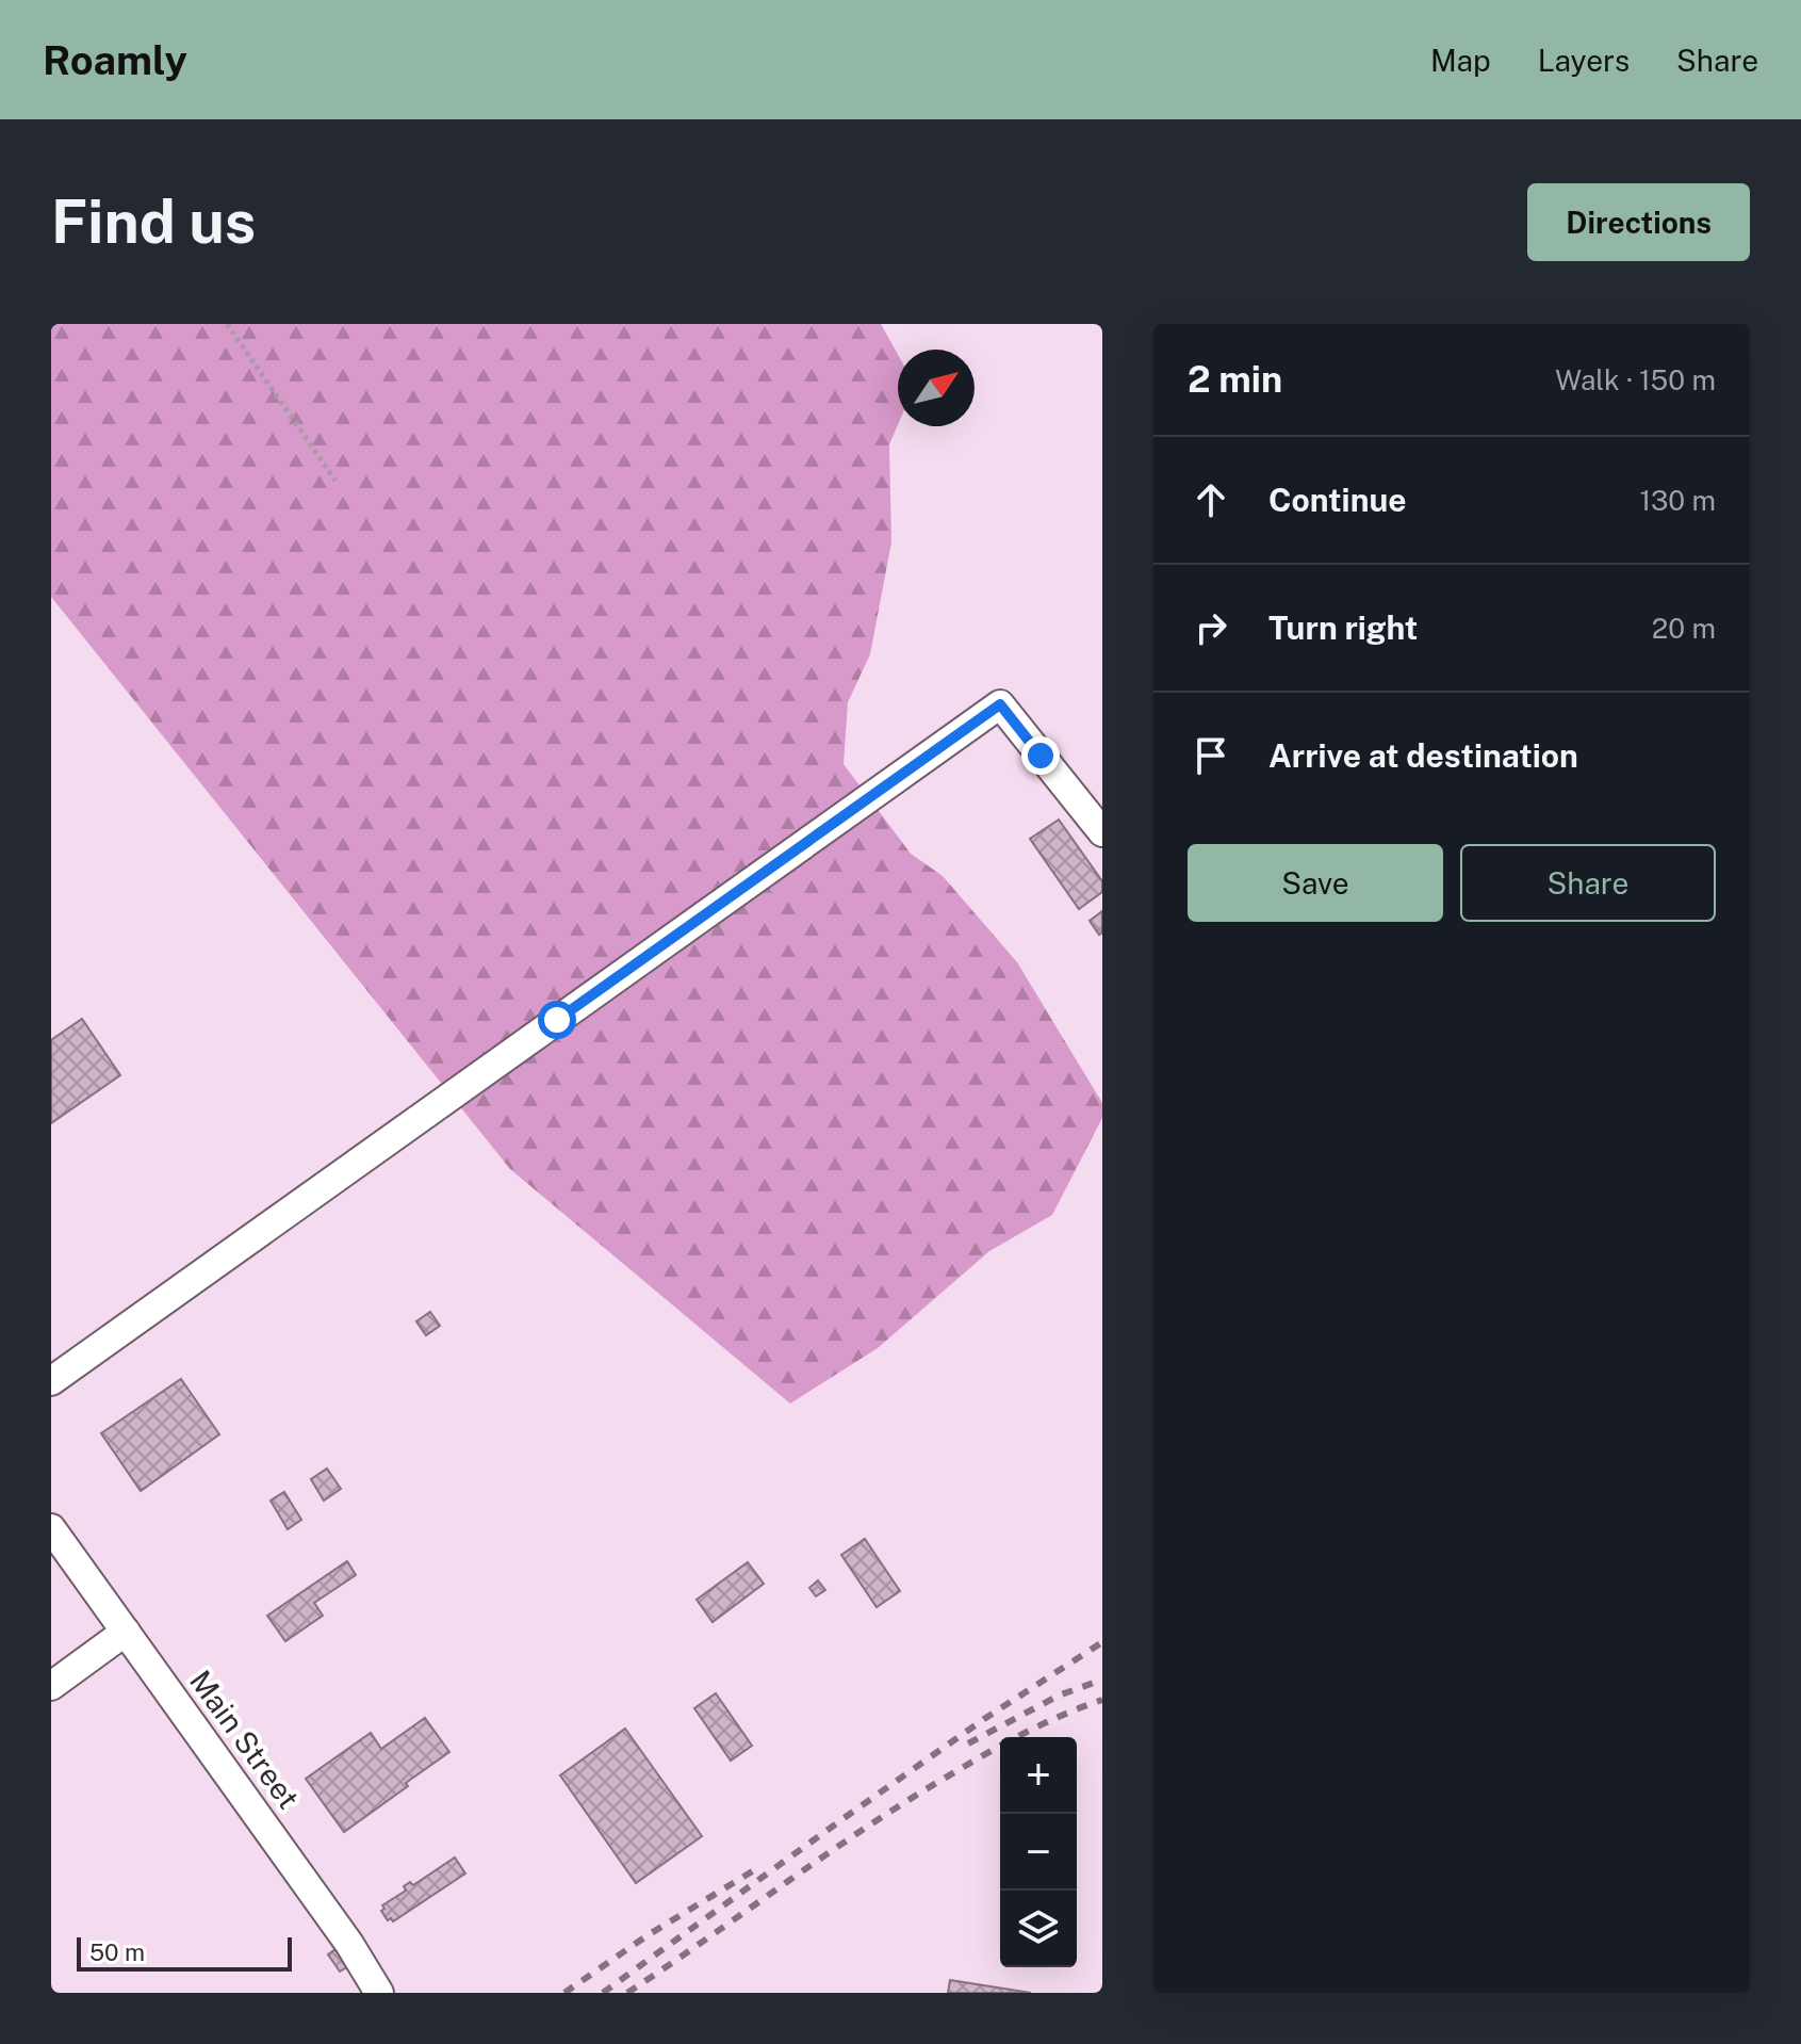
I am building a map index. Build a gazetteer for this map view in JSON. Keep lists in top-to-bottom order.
{
  "streets": {
    "street": ["Main Street"]
  },
  "scale_bar": "50 m",
  "north": "top right",
  "page": {
    "header": "Roamly",
    "nav": ["Map", "Layers", "Share"],
    "buttons": [
      "Directions",
      ["Save", "Share"]
    ],
    "title": "Find us",
    "heading": ["2 min", "Walk · 150 m"],
    "list": [
      ["Continue", "130 m"],
      ["Turn right", "20 m"],
      "Arrive at destination"
    ],
    "map_buttons": ["+", "−"],
    "scale": "50 m"
  }
}
